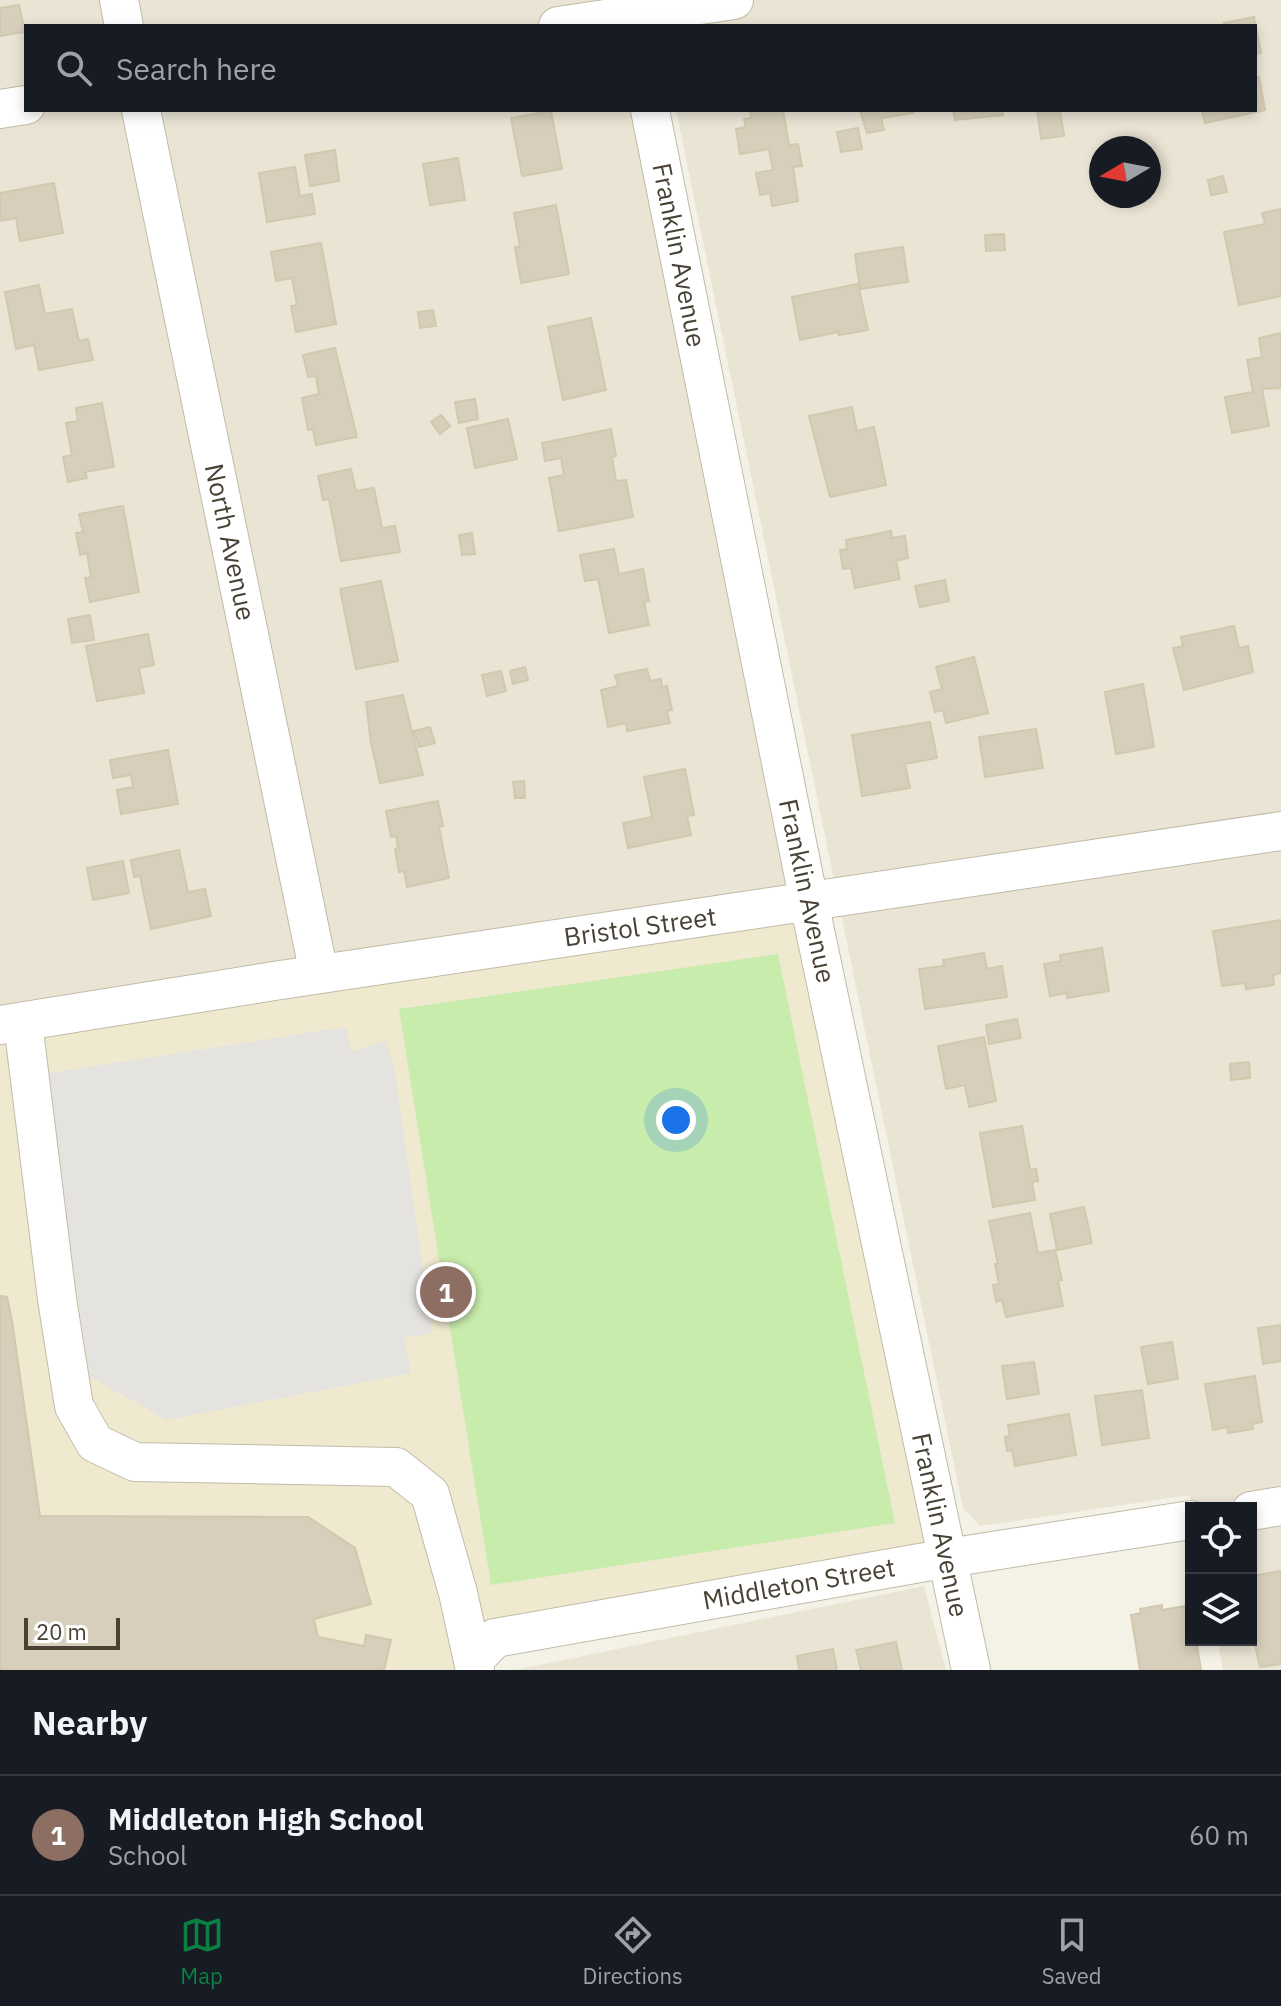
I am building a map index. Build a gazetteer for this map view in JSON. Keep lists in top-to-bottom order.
{
  "streets": {
    "street": [
      "Franklin Avenue",
      "North Avenue",
      "Bristol Street",
      "Middleton Street"
    ]
  },
  "crossings": [
    ["Franklin Avenue", "Bristol Street"],
    ["Franklin Avenue", "Middleton Street"],
    ["North Avenue", "Bristol Street"]
  ],
  "scale_bar": "20 m",
  "north": "left",
  "page": {
    "search": "Search here",
    "pins": "1",
    "scale": "20 m",
    "heading": "Nearby",
    "list": [
      {
        "mark": "1",
        "name": "Middleton High School",
        "note": "School",
        "value": "60 m"
      }
    ],
    "nav": ["Map", "Directions", "Saved"]
  }
}
